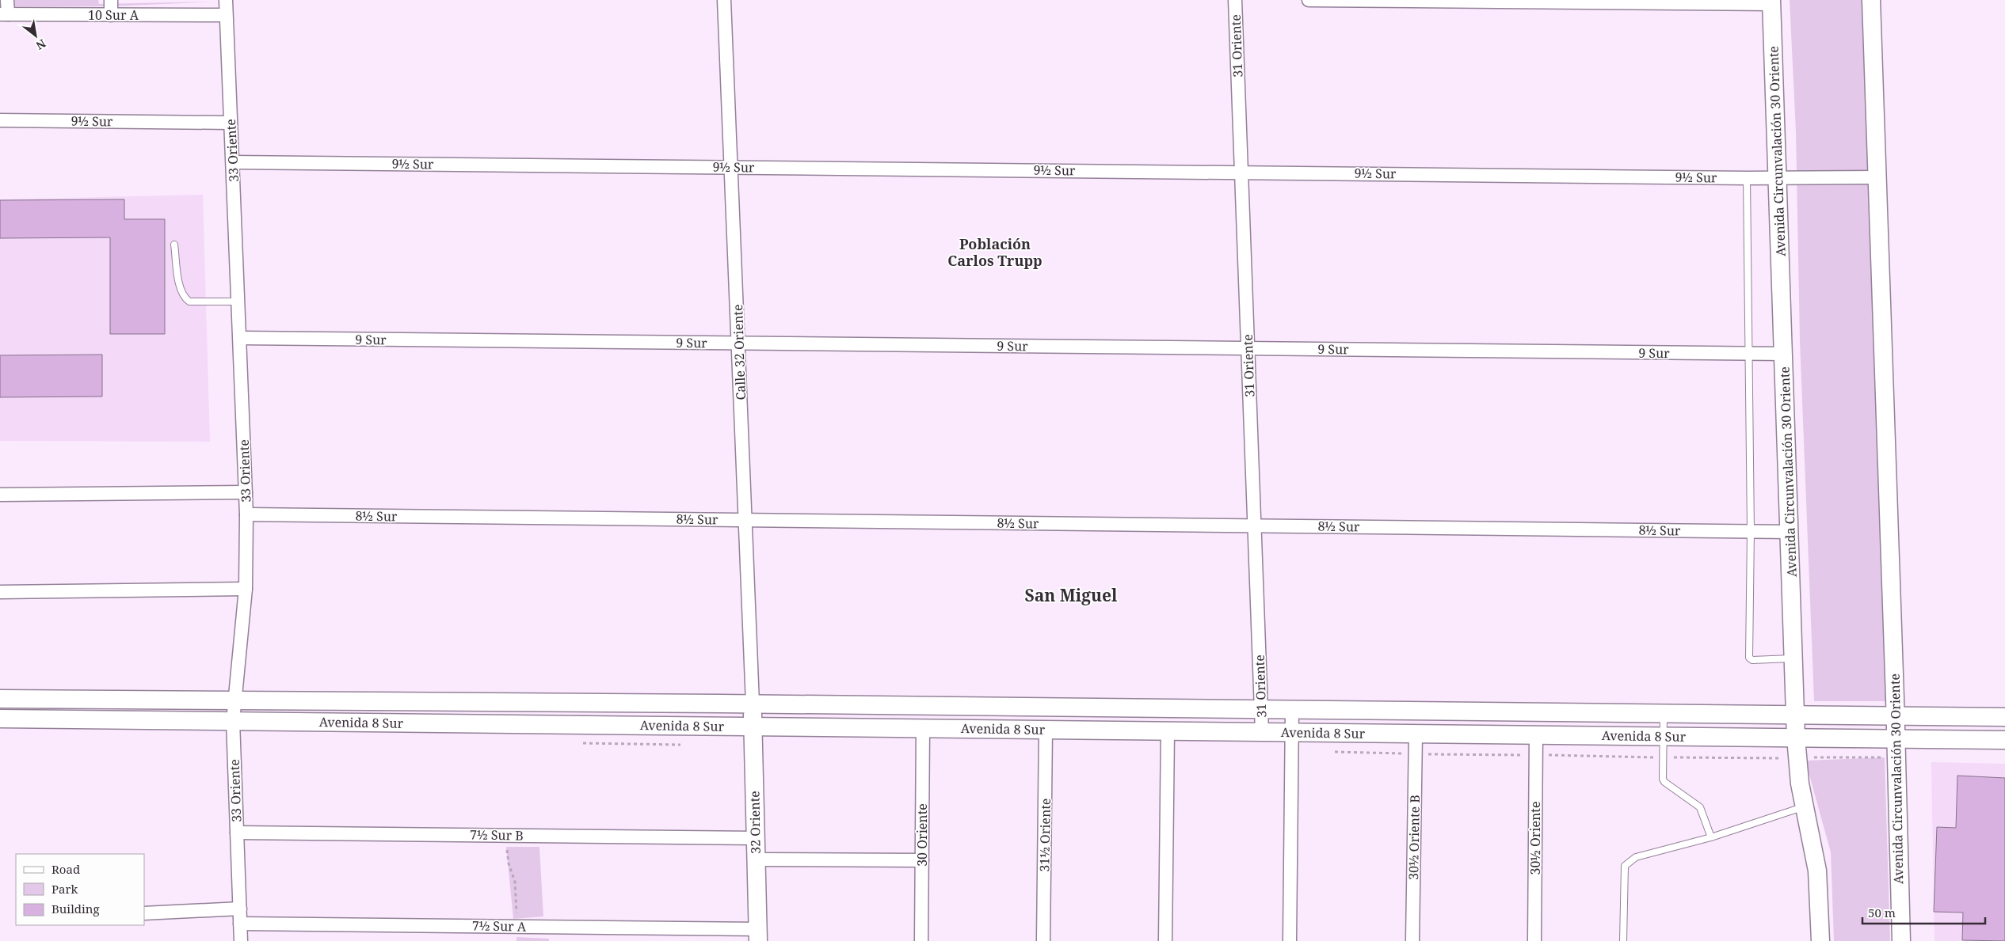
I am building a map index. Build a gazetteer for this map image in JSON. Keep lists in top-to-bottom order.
{
  "streets": {
    "street": [
      "10 Sur A",
      "31 Oriente",
      "9½ Sur",
      "33 Oriente",
      "Avenida Circunvalación 30 Oriente",
      "9 Sur",
      "Calle 32 Oriente",
      "8½ Sur",
      "Avenida 8 Sur",
      "32 Oriente",
      "7½ Sur B",
      "30 Oriente",
      "31½ Oriente",
      "30½ Oriente B",
      "30½ Oriente",
      "7½ Sur A"
    ]
  },
  "crossings": [
    ["10 Sur A", "33 Oriente"],
    ["31 Oriente", "9½ Sur"],
    ["31 Oriente", "9 Sur"],
    ["31 Oriente", "8½ Sur"],
    ["31 Oriente", "Avenida 8 Sur"],
    ["9½ Sur", "33 Oriente"],
    ["9½ Sur", "Avenida Circunvalación 30 Oriente"],
    ["9½ Sur", "Calle 32 Oriente"],
    ["33 Oriente", "9 Sur"],
    ["33 Oriente", "8½ Sur"],
    ["33 Oriente", "Avenida 8 Sur"],
    ["33 Oriente", "7½ Sur B"],
    ["33 Oriente", "7½ Sur A"],
    ["Avenida Circunvalación 30 Oriente", "9 Sur"],
    ["Avenida Circunvalación 30 Oriente", "8½ Sur"],
    ["Avenida Circunvalación 30 Oriente", "Avenida 8 Sur"],
    ["9 Sur", "Calle 32 Oriente"],
    ["Calle 32 Oriente", "8½ Sur"],
    ["Calle 32 Oriente", "Avenida 8 Sur"],
    ["Calle 32 Oriente", "32 Oriente"],
    ["Avenida 8 Sur", "32 Oriente"],
    ["Avenida 8 Sur", "30 Oriente"],
    ["Avenida 8 Sur", "31½ Oriente"],
    ["Avenida 8 Sur", "30½ Oriente B"],
    ["Avenida 8 Sur", "30½ Oriente"],
    ["32 Oriente", "7½ Sur B"],
    ["32 Oriente", "7½ Sur A"]
  ],
  "districts": ["Población Carlos Trupp", "San Miguel"],
  "legend": ["Road", "Park", "Building"],
  "scale_bar": "50 m",
  "north": "bottom right"
}
